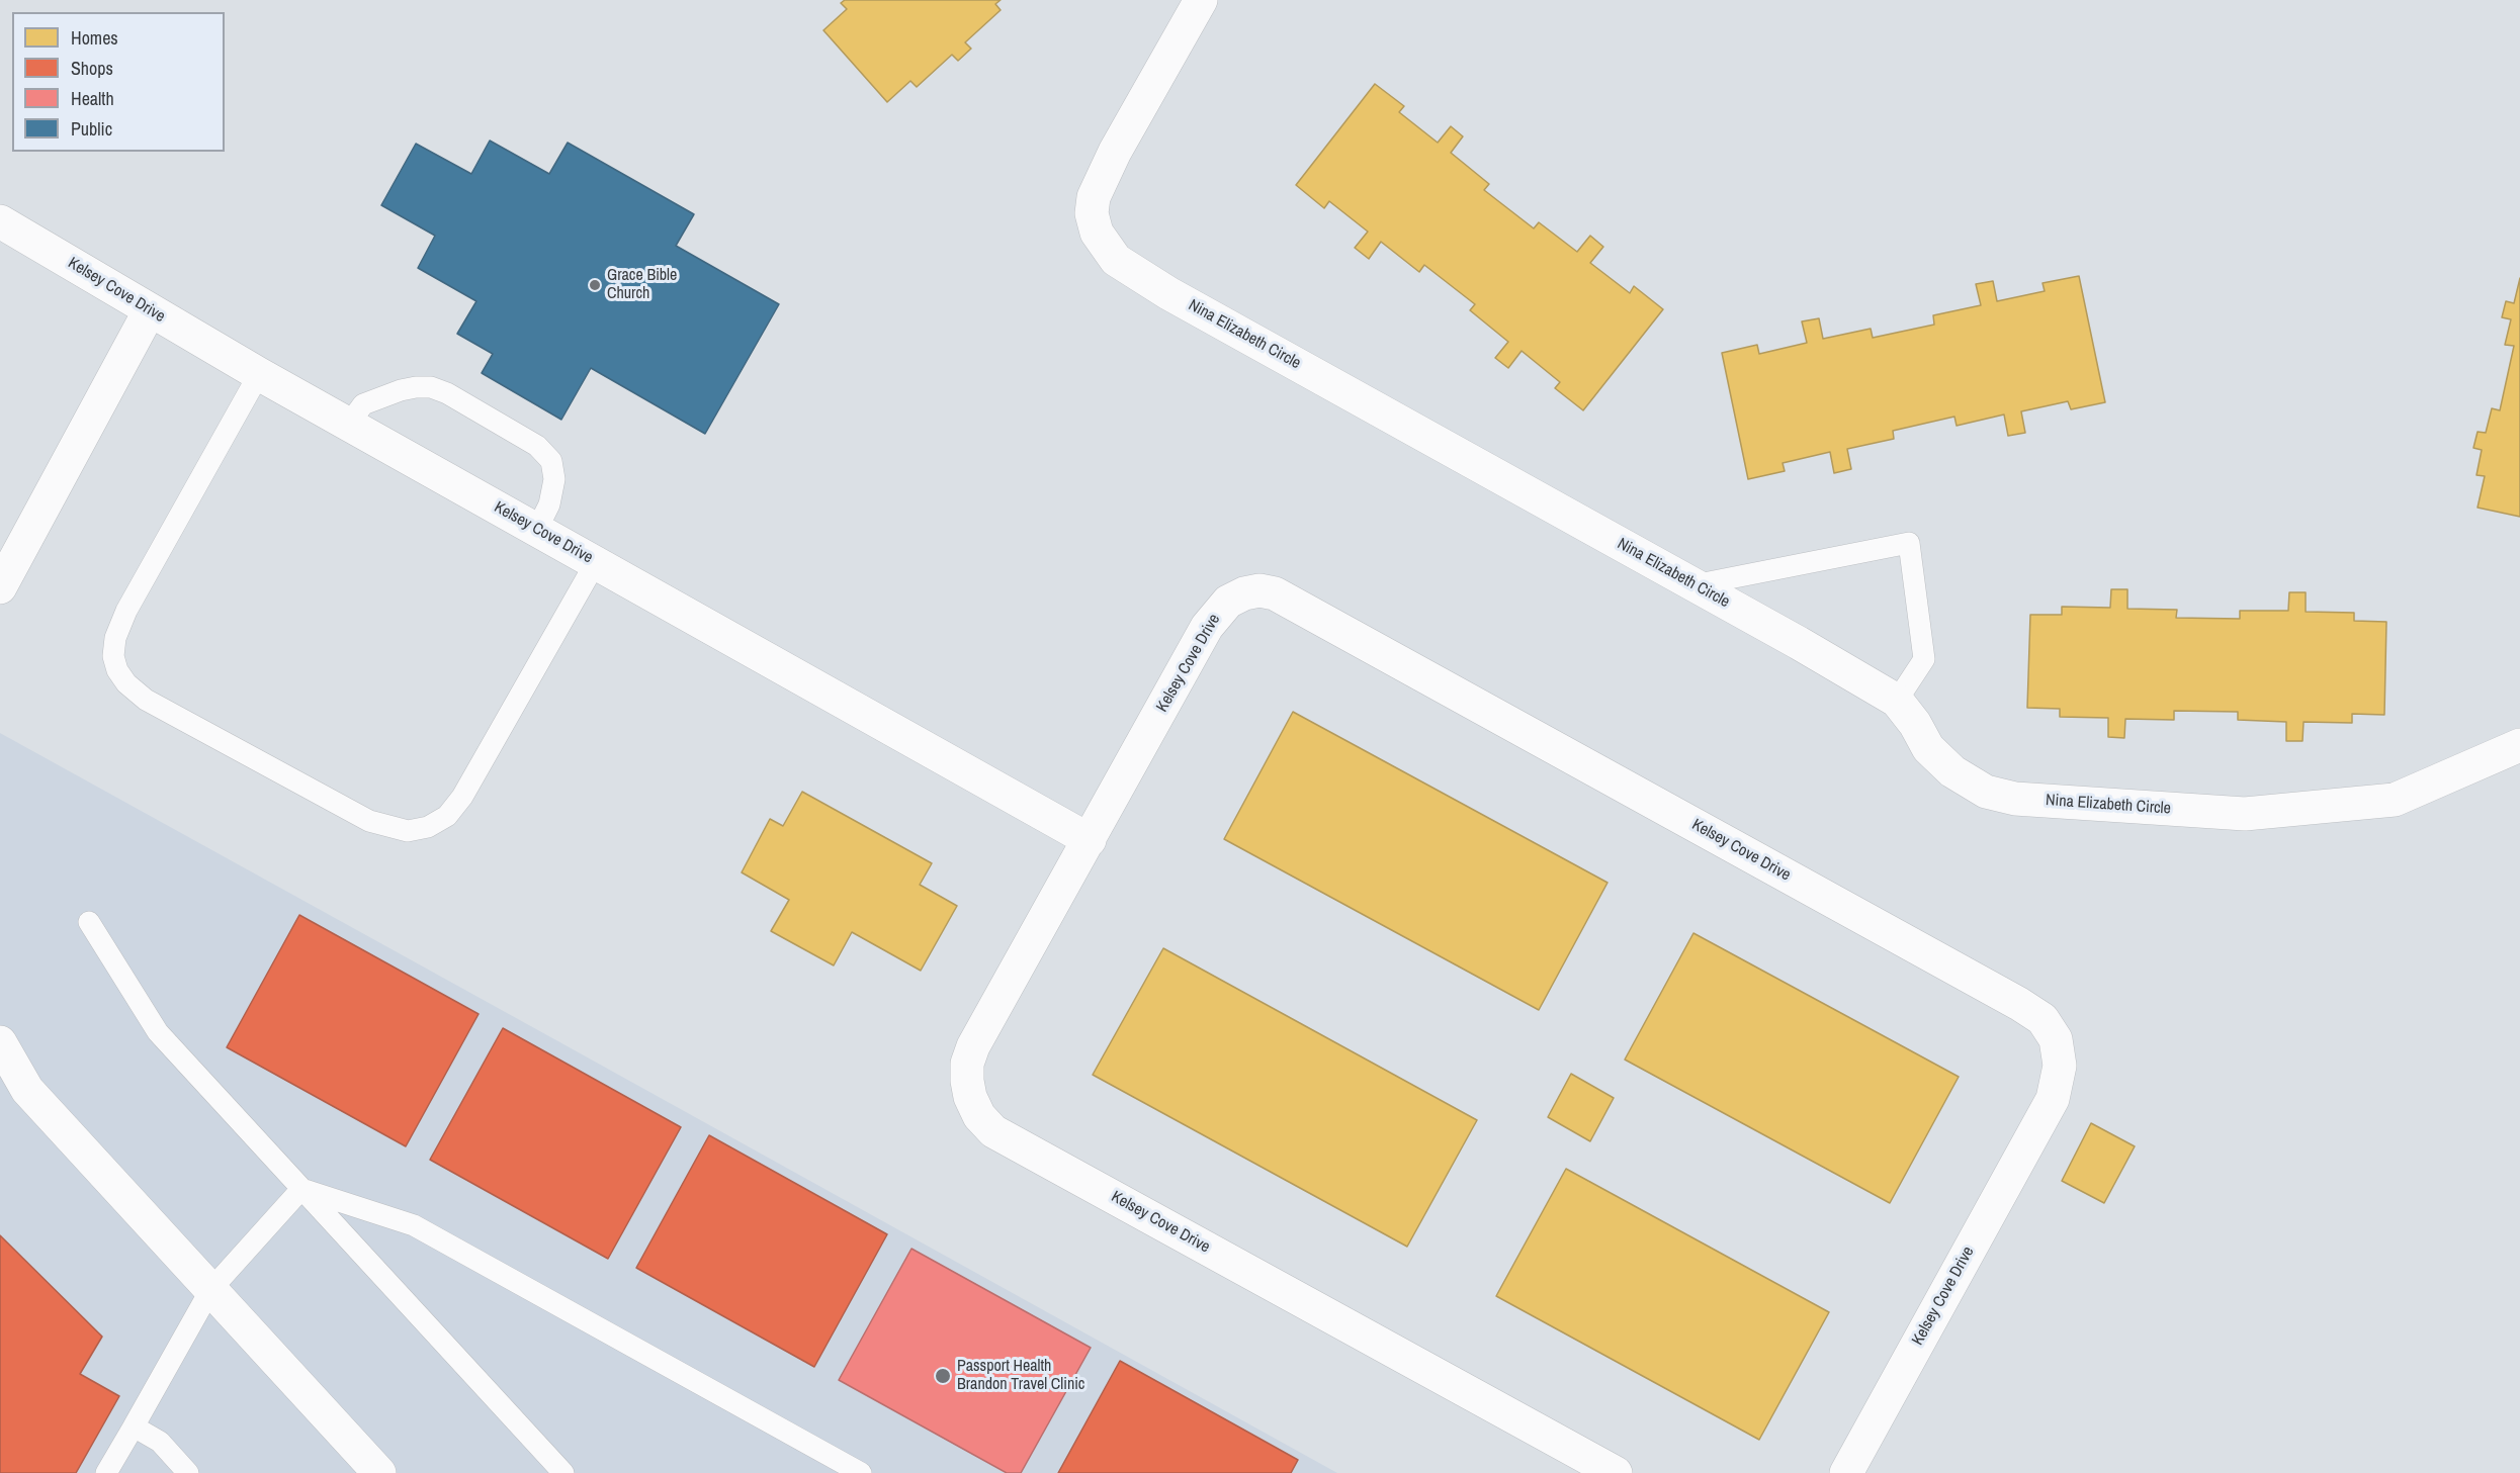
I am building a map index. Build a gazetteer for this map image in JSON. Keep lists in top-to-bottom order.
{
  "streets": {
    "street": ["Kelsey Cove Drive", "Nina Elizabeth Circle"]
  },
  "places": ["Grace Bible Church", "Passport Health Brandon Travel Clinic"],
  "legend": [
    "Homes",
    "Shops",
    "Health",
    "Public"
  ]
}
